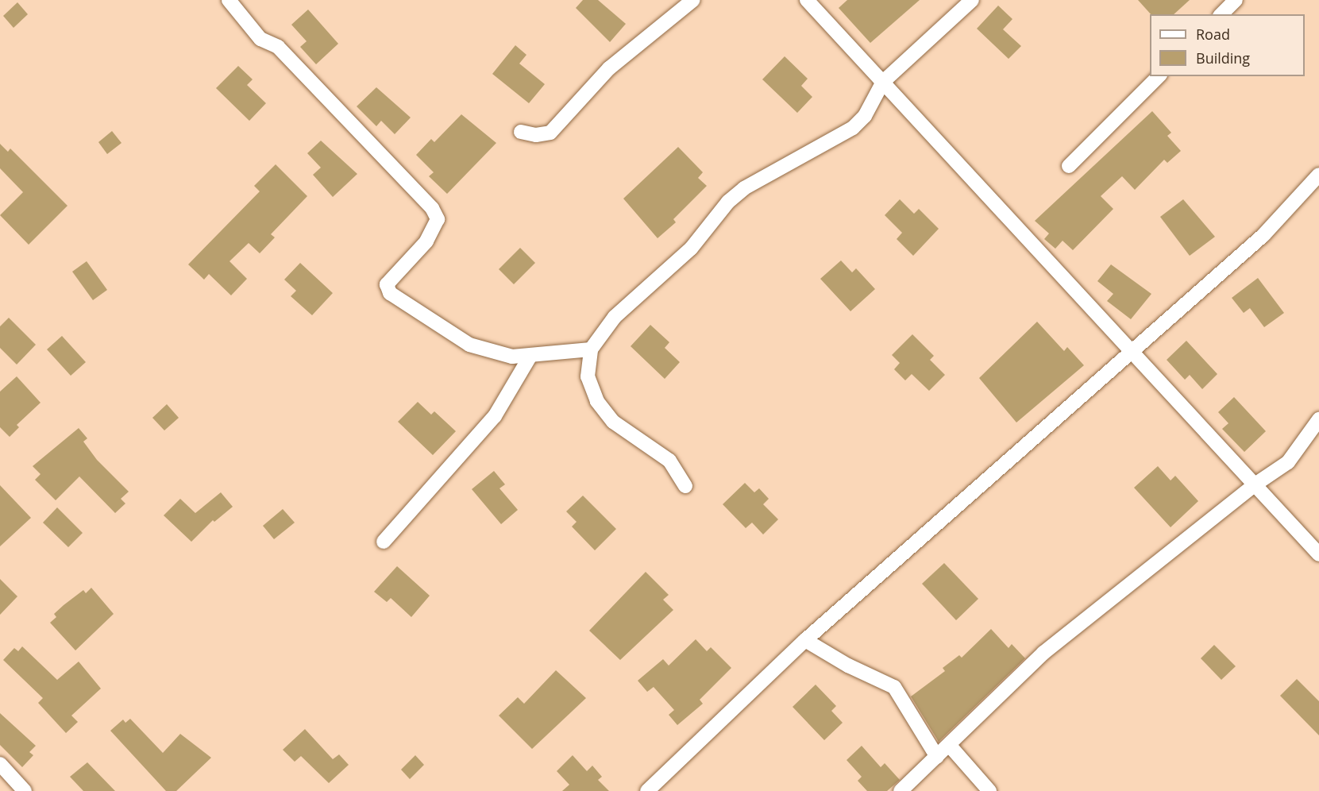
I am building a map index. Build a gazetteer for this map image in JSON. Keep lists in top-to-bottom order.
{
  "legend": ["Road", "Building"]
}
